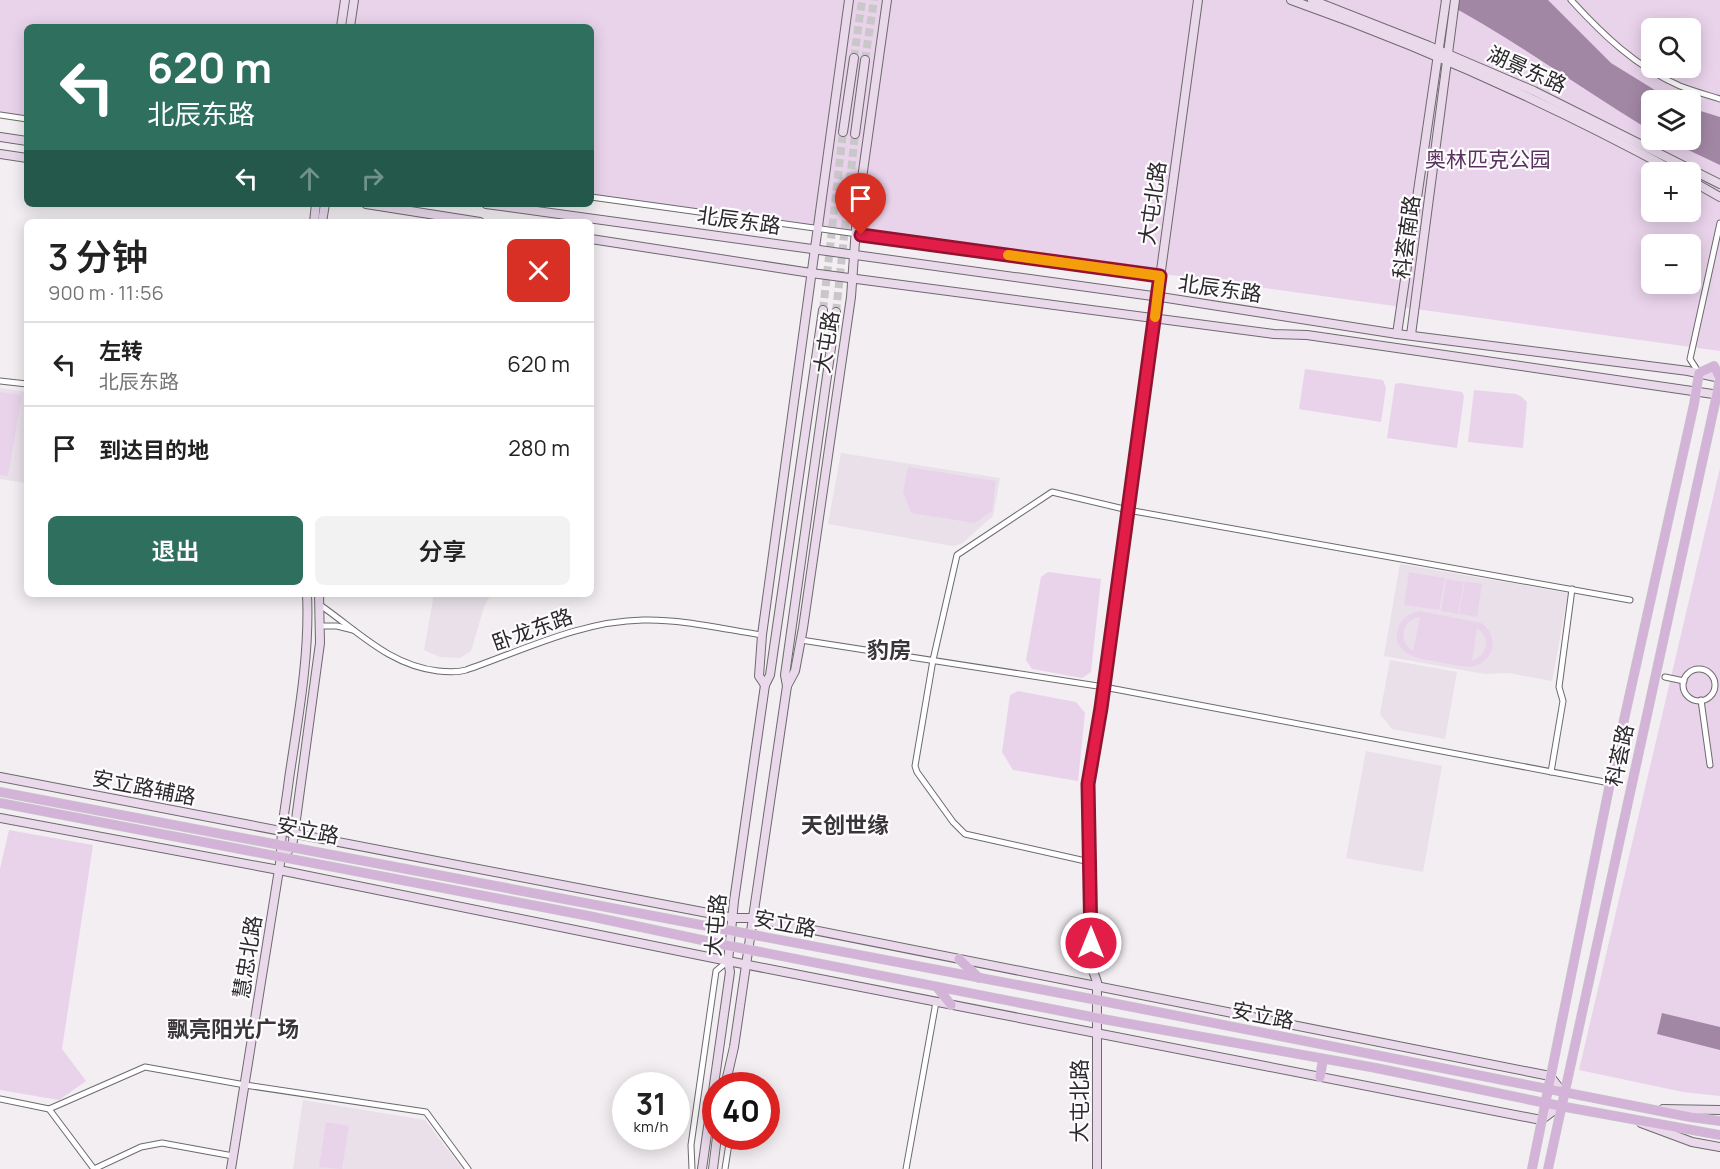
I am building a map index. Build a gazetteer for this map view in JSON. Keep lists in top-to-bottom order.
{
  "streets": {
    "main road": ["科荟路", "安立路"],
    "street": [
      "湖景东路",
      "大屯北路",
      "北辰东路",
      "科荟南路",
      "大屯路",
      "卧龙东路",
      "安立路辅路",
      "慧忠北路"
    ]
  },
  "crossings": [
    ["湖景东路", "科荟南路"],
    ["大屯北路", "北辰东路"],
    ["大屯北路", "安立路"],
    ["北辰东路", "科荟南路"],
    ["北辰东路", "大屯路"],
    ["北辰东路", "科荟路"],
    ["大屯路", "卧龙东路"],
    ["大屯路", "安立路"],
    ["科荟路", "安立路"],
    ["安立路辅路", "安立路"],
    ["安立路辅路", "慧忠北路"],
    ["安立路", "慧忠北路"]
  ],
  "districts": ["豹房", "天创世缘", "飘亮阳光广场"],
  "parks": ["奥林匹克公园"],
  "page": {
    "map_buttons": ["+", "−"],
    "turn": ["620 m", "北辰东路"],
    "heading": ["3 分钟", "900 m · 11:56"],
    "list": [
      {
        "name": "左转",
        "note": "北辰东路",
        "value": "620 m"
      },
      {
        "name": "到达目的地",
        "value": "280 m"
      }
    ],
    "buttons": ["退出", "分享"],
    "speed": "31 km/h",
    "limit": "40"
  }
}
